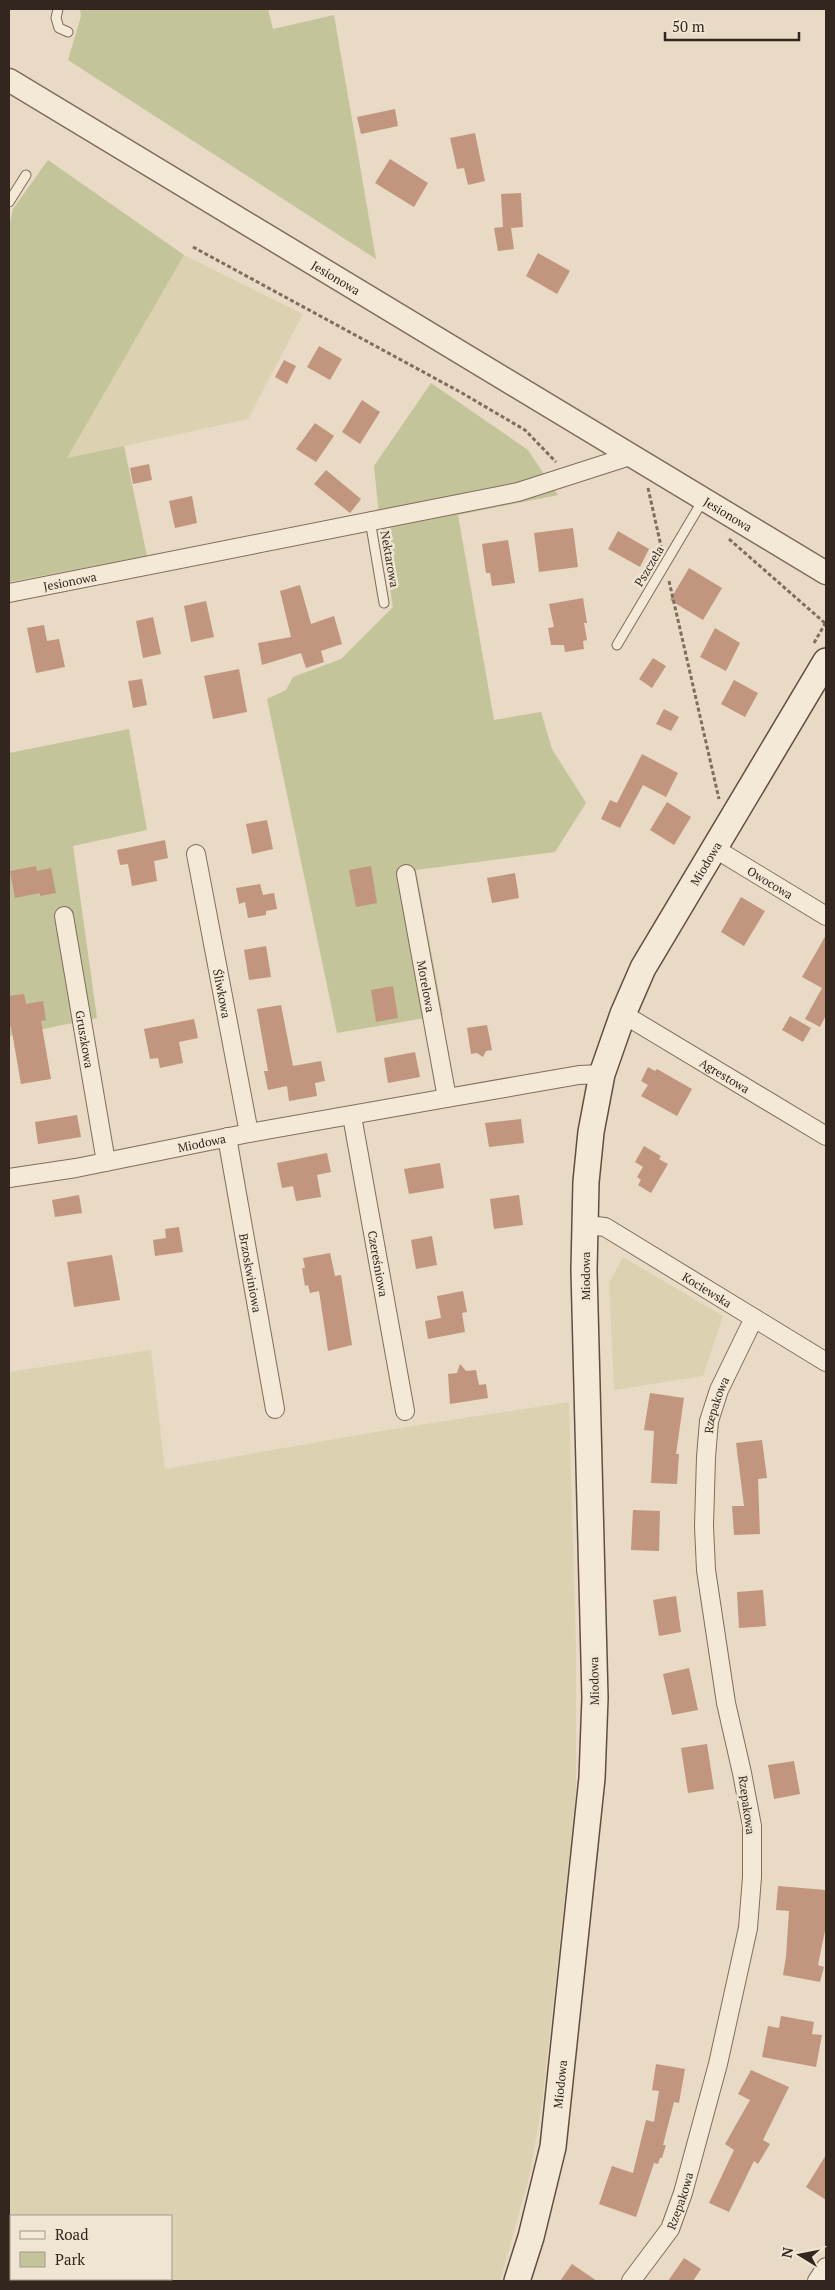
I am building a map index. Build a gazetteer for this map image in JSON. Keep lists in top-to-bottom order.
{
  "streets": {
    "main road": ["Miodowa"],
    "street": [
      "Jesionowa",
      "Owocowa",
      "Morelowa",
      "Śliwkowa",
      "Gruszkowa",
      "Agrestowa",
      "Czereśniowa",
      "Brzoskwiniowa",
      "Kociewska",
      "Rzepakowa"
    ],
    "lane": ["Nektarowa", "Pszczela"]
  },
  "crossings": [
    ["Jesionowa", "Nektarowa"],
    ["Jesionowa", "Pszczela"],
    ["Miodowa", "Owocowa"],
    ["Miodowa", "Morelowa"],
    ["Miodowa", "Śliwkowa"],
    ["Miodowa", "Gruszkowa"],
    ["Miodowa", "Agrestowa"],
    ["Miodowa", "Czereśniowa"],
    ["Miodowa", "Brzoskwiniowa"],
    ["Miodowa", "Kociewska"],
    ["Kociewska", "Rzepakowa"]
  ],
  "legend": ["Road", "Park"],
  "scale_bar": "50 m",
  "north": "left"
}
